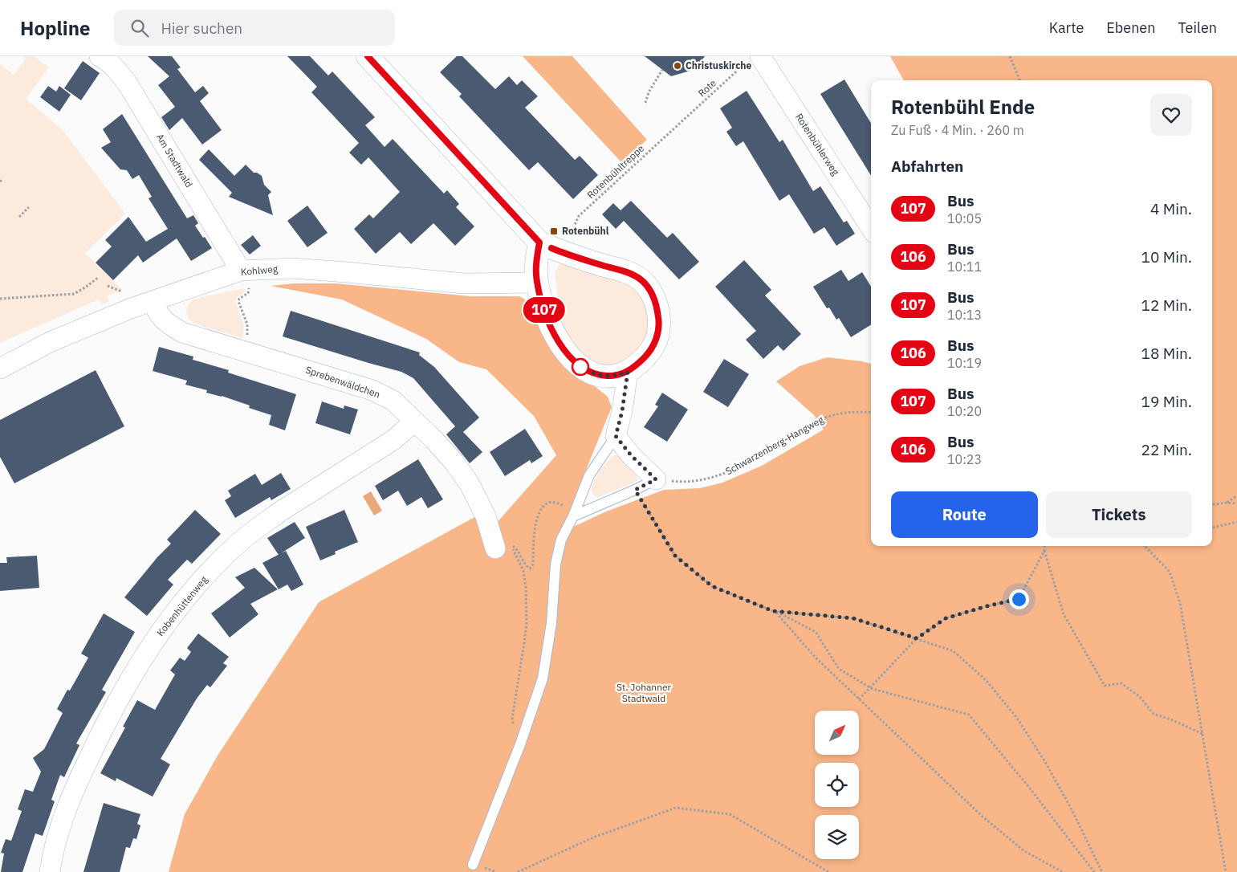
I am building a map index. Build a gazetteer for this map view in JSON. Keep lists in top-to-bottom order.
{
  "streets": {
    "street": [
      "Rotenbühlerweg",
      "Am Stadtwald",
      "Kohlweg",
      "Sprebenwäldchen",
      "Kobenhüttenweg"
    ],
    "path": ["Rote", "Rotenbühltreppe", "Schwarzenberg-Hangweg"]
  },
  "crossings": [
    ["Rote", "Rotenbühlerweg"],
    ["Rote", "Rotenbühltreppe"],
    ["Am Stadtwald", "Kohlweg"],
    ["Kohlweg", "Sprebenwäldchen"],
    ["Sprebenwäldchen", "Kobenhüttenweg"]
  ],
  "parks": ["St. Johanner Stadtwald"],
  "places": {
    "other": ["Christuskirche"],
    "transit": ["Rotenbühl"]
  },
  "lines": ["bus line 107"],
  "north": "top right",
  "page": {
    "header": "Hopline",
    "search": "Hier suchen",
    "nav": ["Karte", "Ebenen", "Teilen"],
    "on_map": "107",
    "heading": [
      ["Rotenbühl Ende", "Zu Fuß · 4 Min. · 260 m"],
      "Abfahrten"
    ],
    "list": [
      {
        "mark": "107",
        "name": "Bus",
        "note": "10:05",
        "value": "4 Min."
      },
      {
        "mark": "106",
        "name": "Bus",
        "note": "10:11",
        "value": "10 Min."
      },
      {
        "mark": "107",
        "name": "Bus",
        "note": "10:13",
        "value": "12 Min."
      },
      {
        "mark": "106",
        "name": "Bus",
        "note": "10:19",
        "value": "18 Min."
      },
      {
        "mark": "107",
        "name": "Bus",
        "note": "10:20",
        "value": "19 Min."
      },
      {
        "mark": "106",
        "name": "Bus",
        "note": "10:23",
        "value": "22 Min."
      }
    ],
    "buttons": ["Route", "Tickets"]
  }
}
